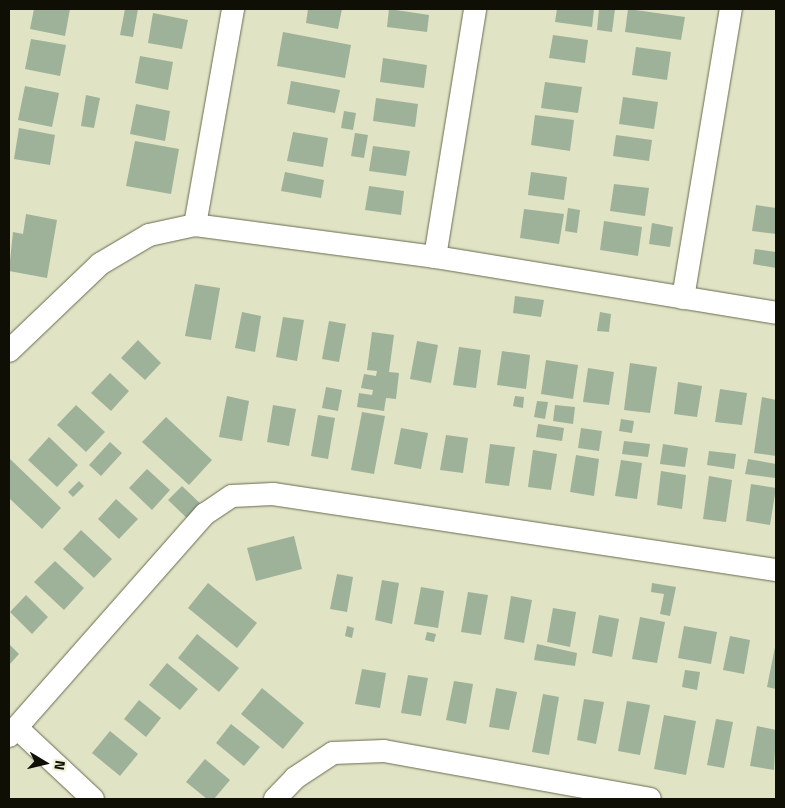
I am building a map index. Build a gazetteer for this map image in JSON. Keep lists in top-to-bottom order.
{
  "north": "right"
}
